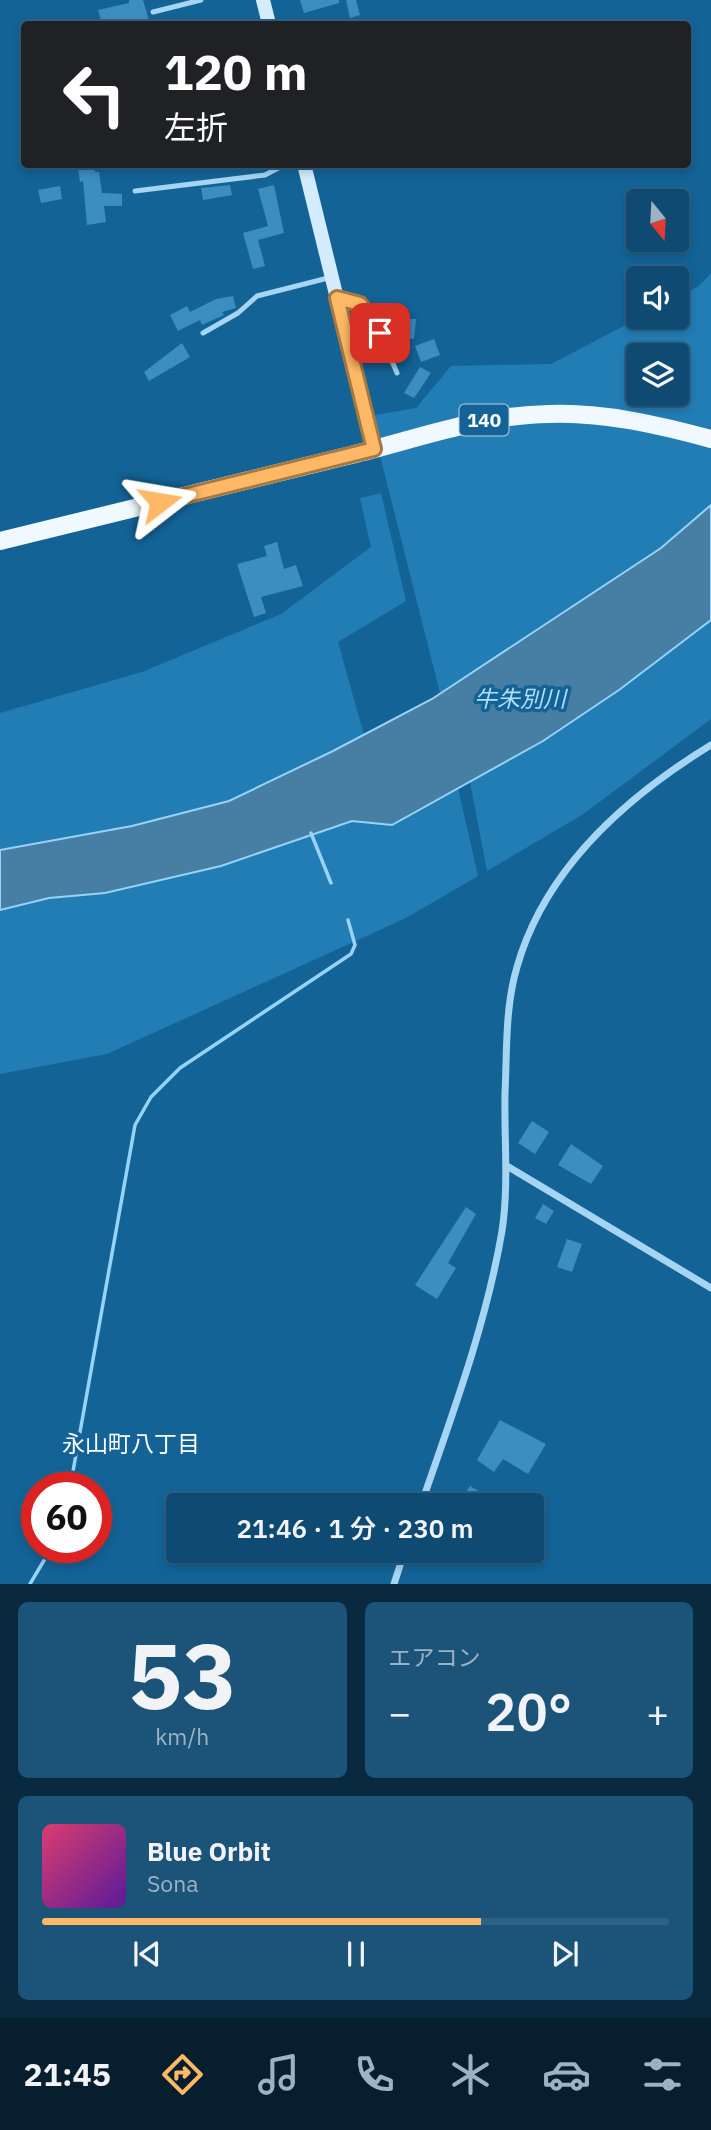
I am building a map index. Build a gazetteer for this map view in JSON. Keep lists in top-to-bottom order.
{
  "streets": {
    "main road": ["140"]
  },
  "districts": ["永山町八丁目"],
  "water": ["牛朱別川"],
  "north": "bottom",
  "page": {
    "turn": ["120 m", "左折"],
    "limit": "60",
    "trip": "21:46 · 1 分 · 230 m",
    "tile": [
      ["53", "km/h"],
      "エアコン"
    ],
    "heat": ["−", "20°", "+"],
    "song": ["Blue Orbit", "Sona"],
    "tabs": "21:45"
  }
}
